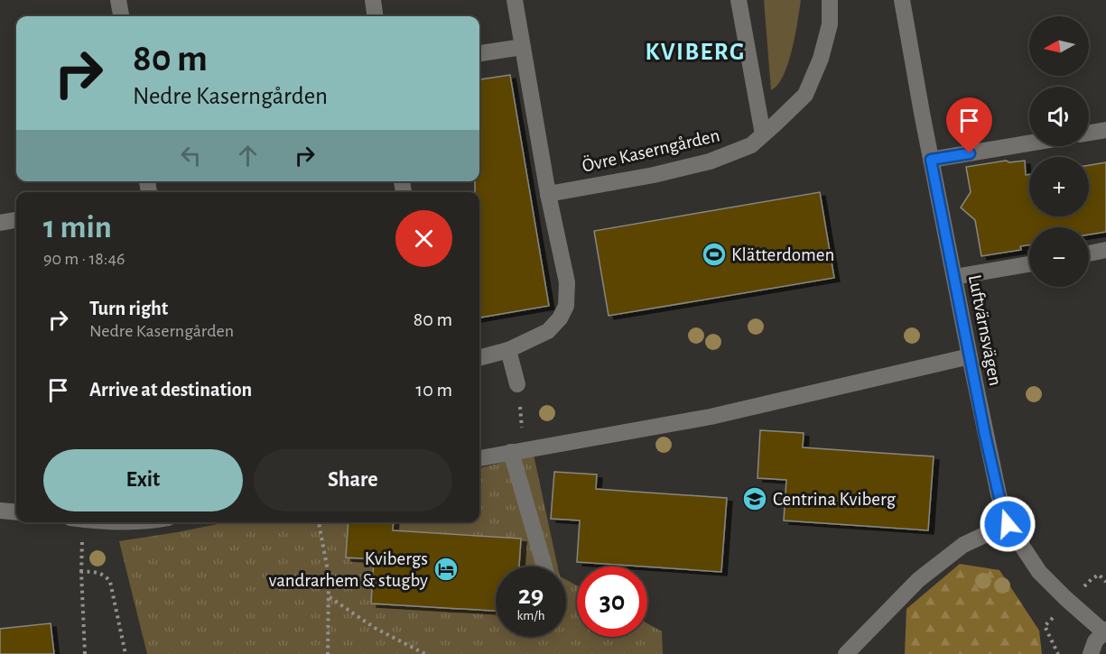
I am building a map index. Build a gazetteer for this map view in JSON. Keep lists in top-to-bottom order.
{
  "streets": {
    "street": ["Övre Kaserngården", "Luftvärnsvägen"]
  },
  "districts": ["KVIBERG"],
  "places": {
    "sports": ["Klätterdomen"],
    "school or university": ["Centrina Kviberg"],
    "hotel": ["Kvibergs vandrarhem & stugby"]
  },
  "north": "left",
  "page": {
    "map_buttons": ["+", "−"],
    "turn": ["80 m", "Nedre Kaserngården"],
    "heading": ["1 min", "90 m · 18:46"],
    "list": [
      {
        "name": "Turn right",
        "note": "Nedre Kaserngården",
        "value": "80 m"
      },
      {
        "name": "Arrive at destination",
        "value": "10 m"
      }
    ],
    "buttons": ["Exit", "Share"],
    "speed": "29 km/h",
    "limit": "30"
  }
}
